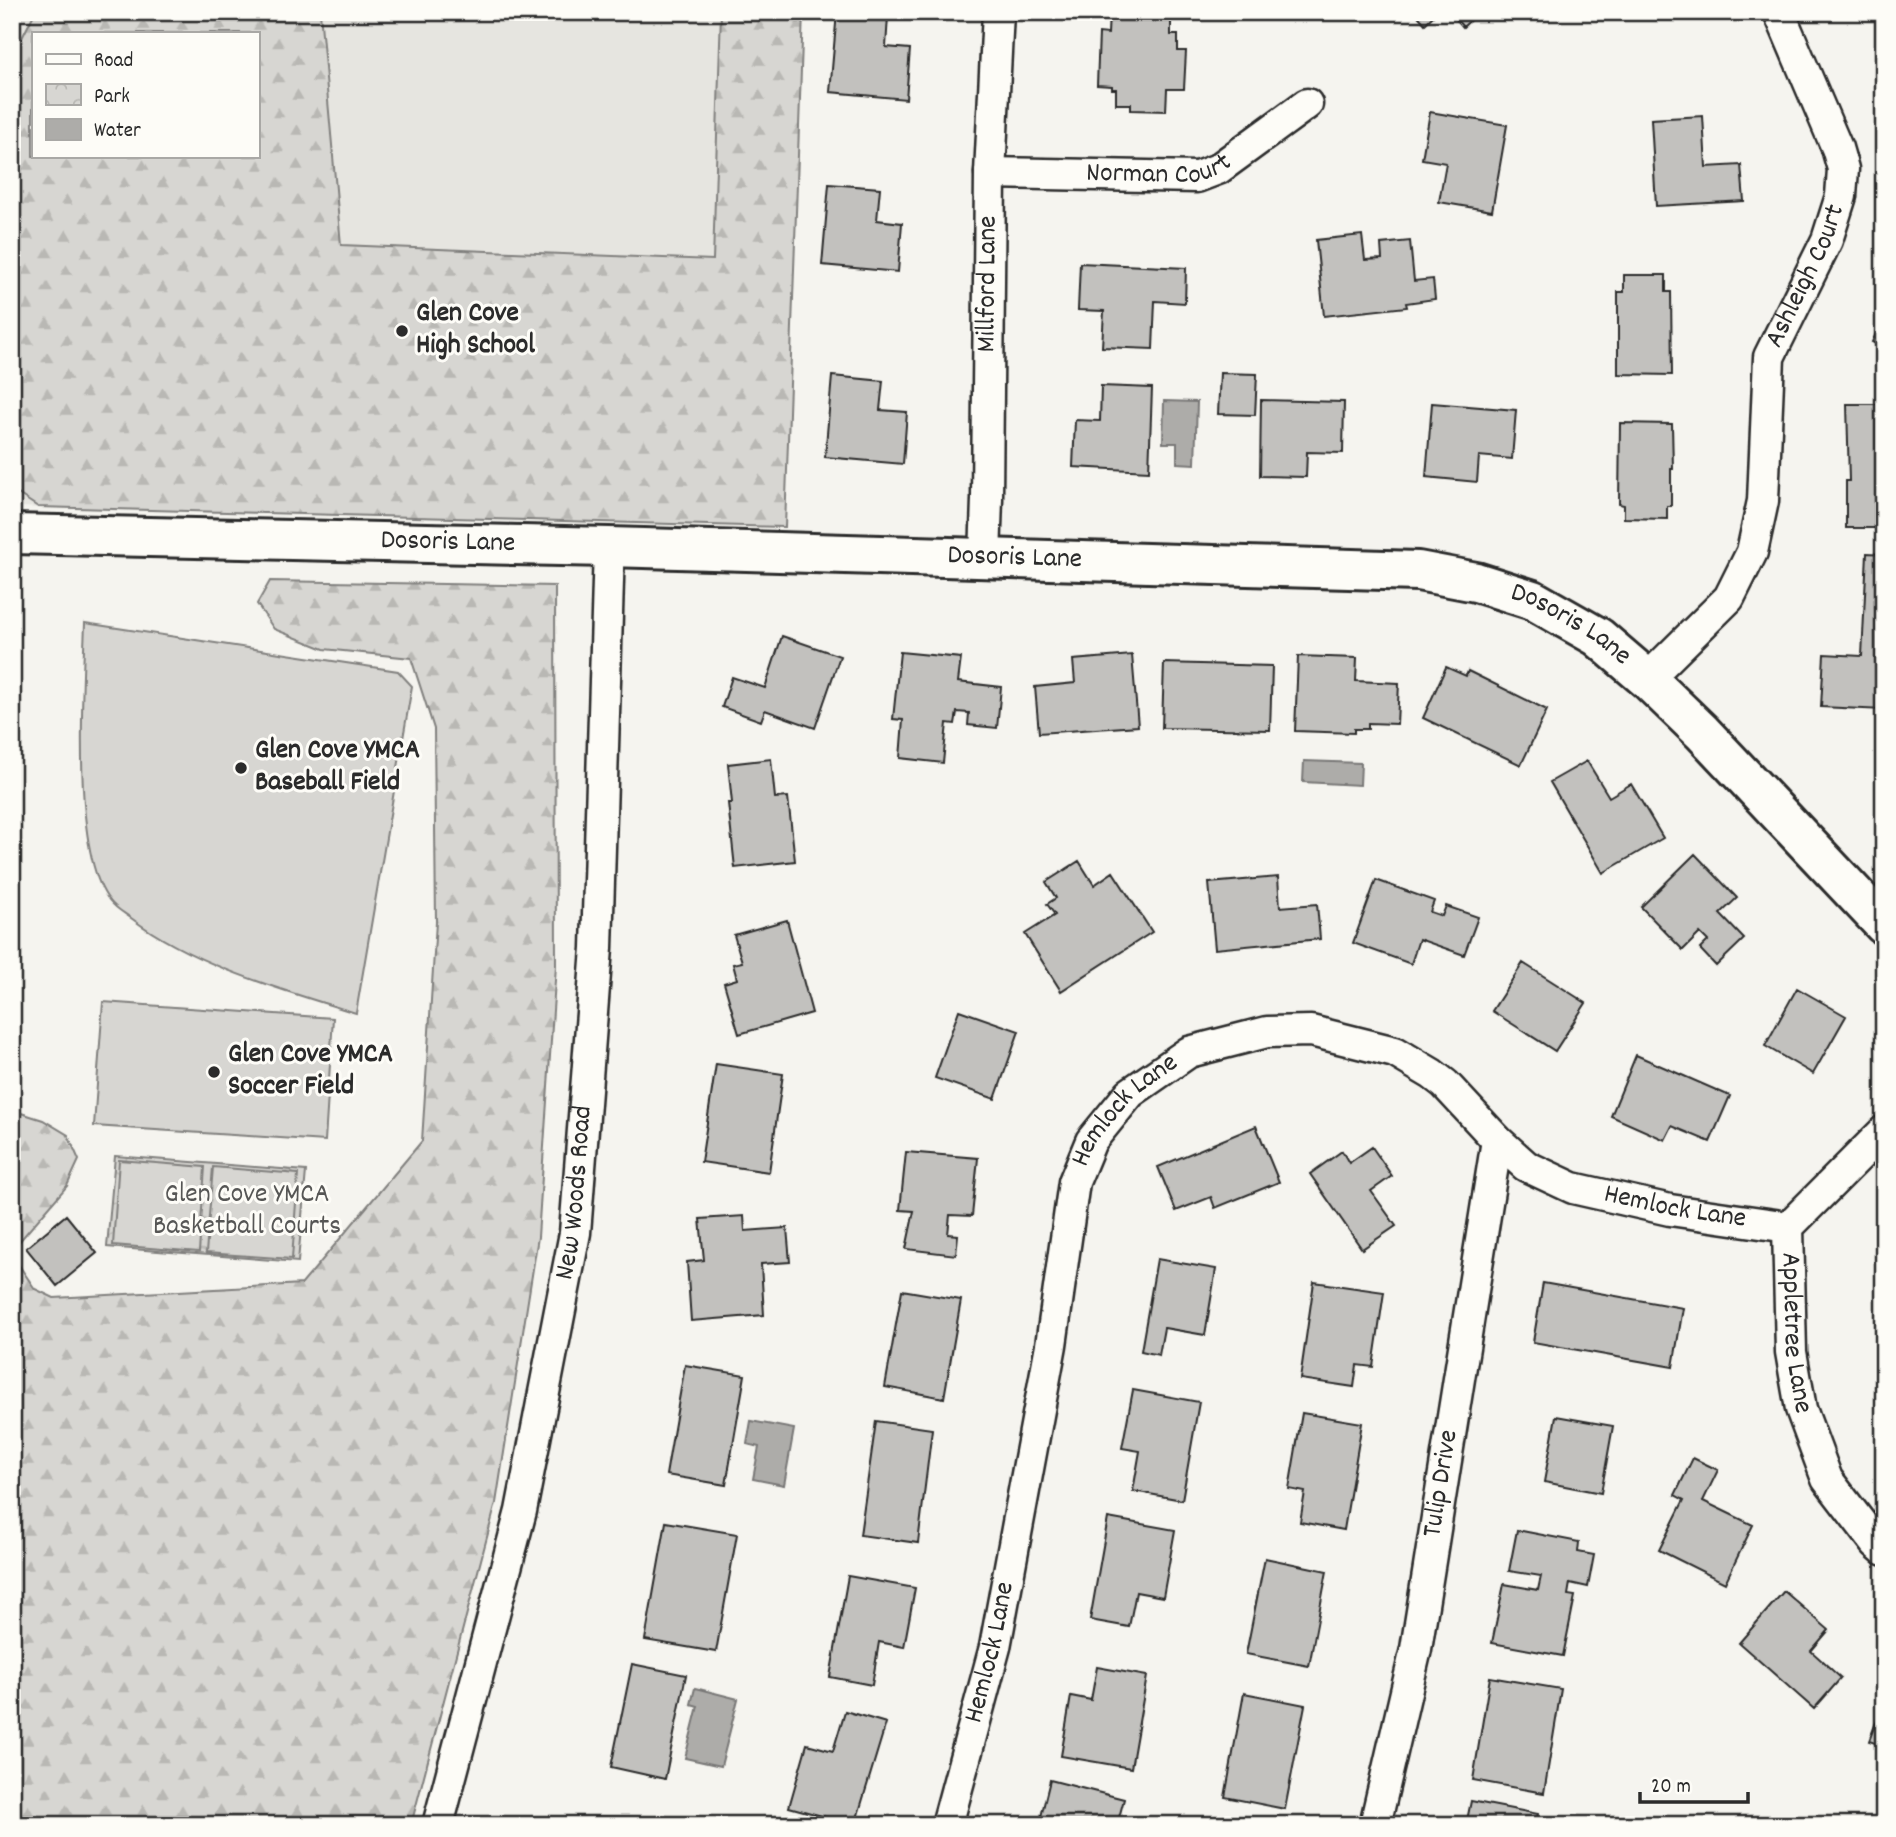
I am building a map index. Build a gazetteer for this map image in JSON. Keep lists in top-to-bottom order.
{
  "streets": {
    "street": [
      "Norman Court",
      "Ashleigh Court",
      "Millford Lane",
      "Dosoris Lane",
      "Hemlock Lane",
      "New Woods Road",
      "Appletree Lane",
      "Tulip Drive"
    ]
  },
  "crossings": [
    ["Norman Court", "Millford Lane"],
    ["Ashleigh Court", "Dosoris Lane"],
    ["Millford Lane", "Dosoris Lane"],
    ["Dosoris Lane", "New Woods Road"],
    ["Hemlock Lane", "Appletree Lane"],
    ["Hemlock Lane", "Tulip Drive"]
  ],
  "parks": ["Glen Cove YMCA Basketball Courts"],
  "places": ["Glen Cove High School", "Glen Cove YMCA Baseball Field", "Glen Cove YMCA Soccer Field"],
  "legend": ["Road", "Park", "Water"],
  "scale_bar": "20 m"
}
